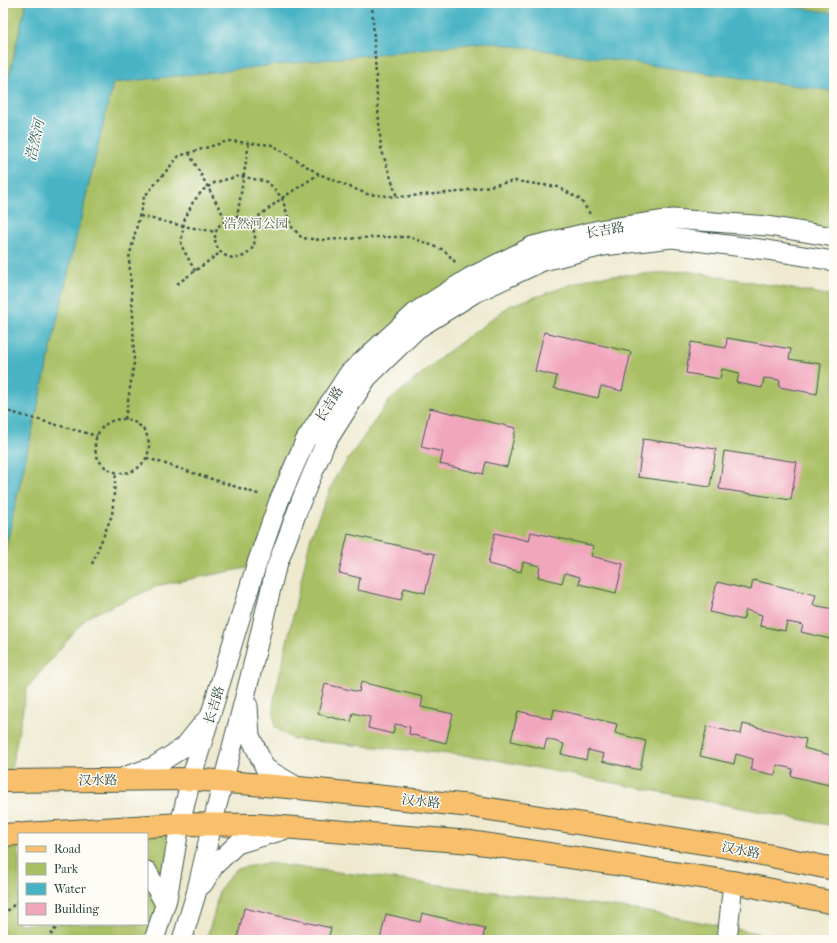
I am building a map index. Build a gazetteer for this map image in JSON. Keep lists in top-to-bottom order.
{
  "streets": {
    "main road": ["汉水路"],
    "street": ["长吉路"]
  },
  "crossings": [
    ["长吉路", "汉水路"]
  ],
  "water": ["浩然河"],
  "parks": ["浩然河公园"],
  "legend": [
    "Road",
    "Park",
    "Water",
    "Building"
  ]
}
